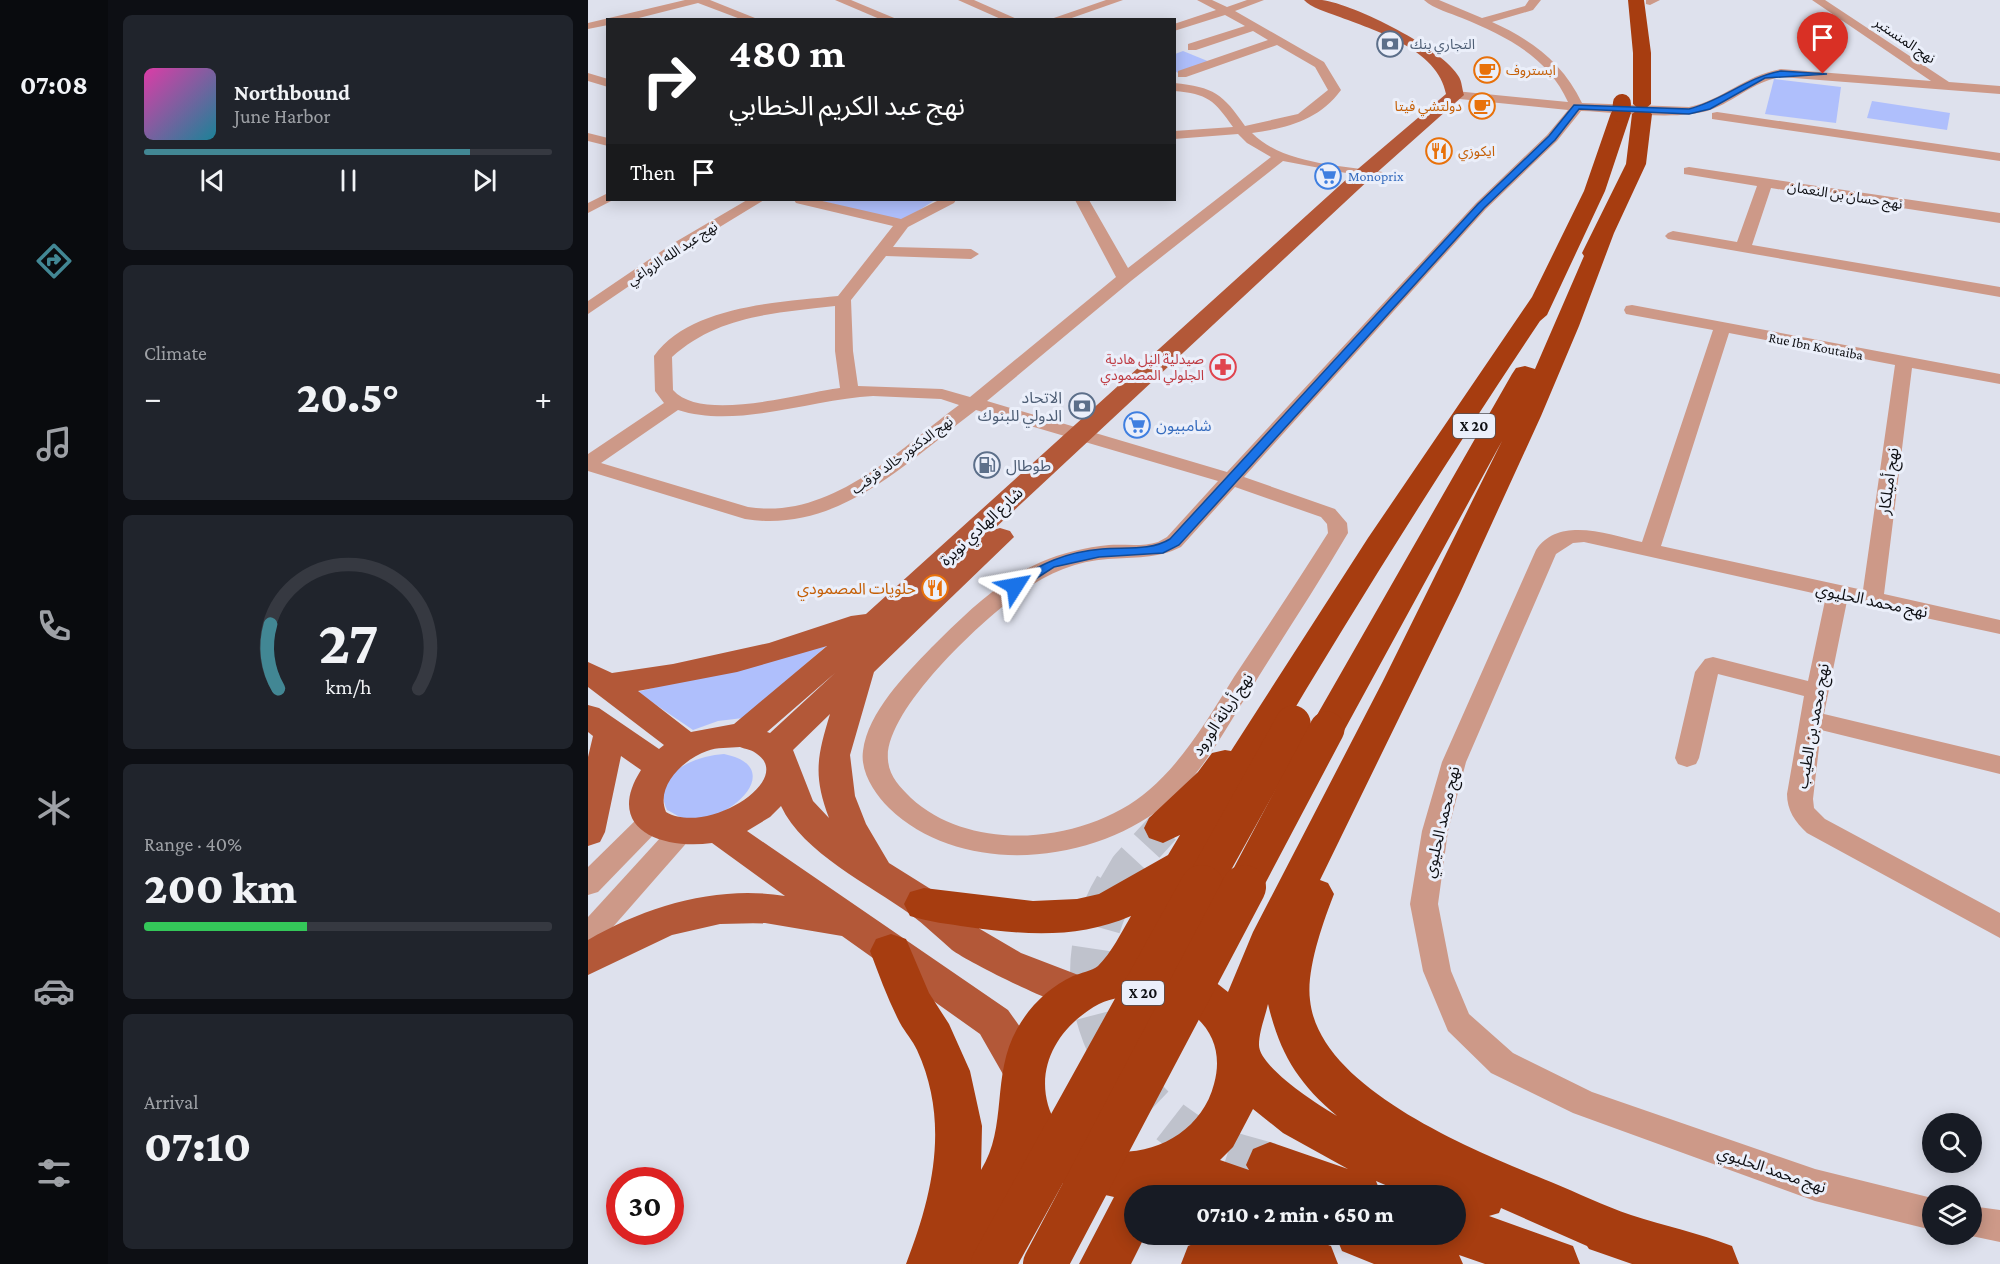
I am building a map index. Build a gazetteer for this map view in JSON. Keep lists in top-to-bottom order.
{
  "streets": {
    "highway": ["X 20"],
    "main road": ["شارع الهادي نويرة"],
    "street": [
      "نهج المنستير",
      "نهج حسان بن النعمان",
      "نهج عبد الله الزواغي",
      "Rue Ibn Koutaiba",
      "نهج الدكتور خالد قرقب",
      "نهج أميلكار",
      "نهج محمد الحليوي",
      "نهج أريانة الورود",
      "نهج محمد بن الطيب"
    ]
  },
  "crossings": [
    ["Rue Ibn Koutaiba", "نهج أميلكار"],
    ["نهج الدكتور خالد قرقب", "نهج أريانة الورود"],
    ["نهج أميلكار", "نهج محمد الحليوي"],
    ["شارع الهادي نويرة", "نهج أريانة الورود"],
    ["نهج محمد الحليوي", "نهج محمد بن الطيب"]
  ],
  "places": {
    "bank": ["التجاري بنك", "الاتحاد الدولي للبنوك"],
    "cafe": ["ابستروف", "دولتشي فيتا"],
    "restaurant": ["ايكوزي", "حلويات المصمودي"],
    "supermarket": ["Monoprix", "شامبيون"],
    "pharmacy": ["صيدلية اليل هادية الجلولي المصمودي"],
    "fuel station": ["طوطال"]
  },
  "page": {
    "tabs": "07:08",
    "turn": ["480 m", "نهج عبد الكريم الخطابي"],
    "song": ["Northbound", "June Harbor"],
    "then": "Then",
    "tile": [
      "Climate",
      ["Range · 40%", "200 km"],
      ["Arrival", "07:10"]
    ],
    "heat": ["−", "20.5°", "+"],
    "limit": "30",
    "trip": "07:10 · 2 min · 650 m",
    "gauge": ["27", "km/h"]
  }
}
